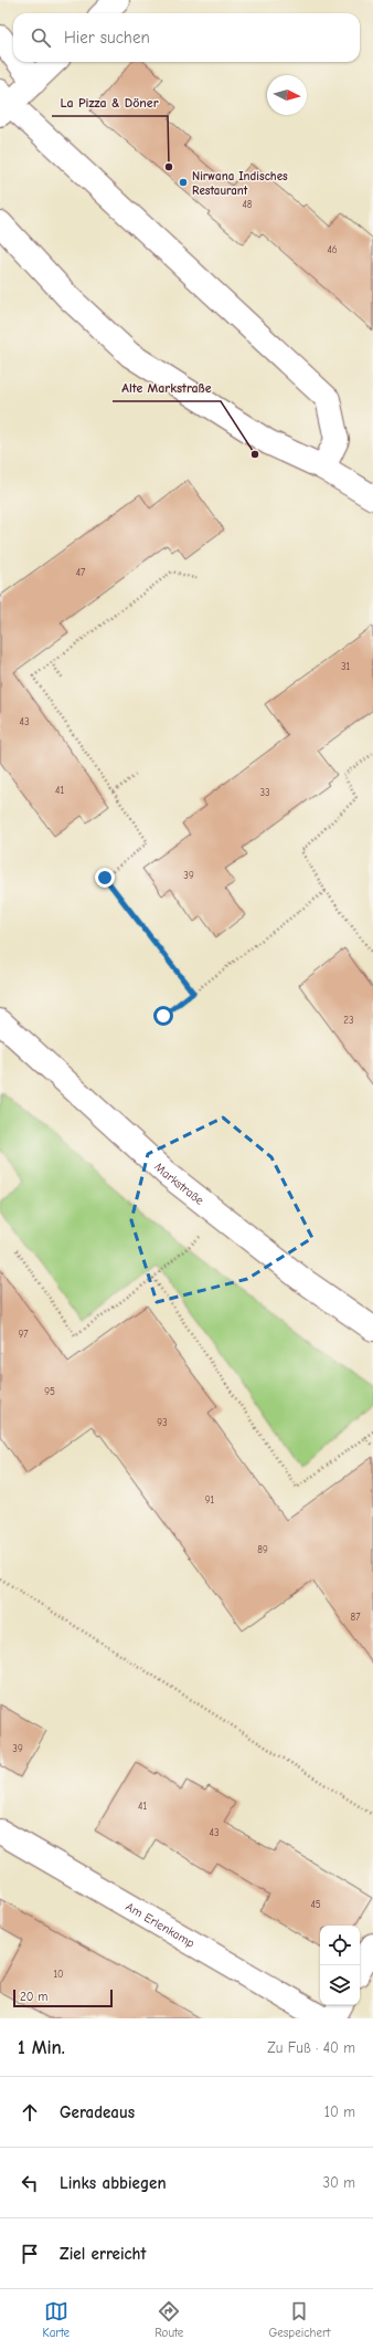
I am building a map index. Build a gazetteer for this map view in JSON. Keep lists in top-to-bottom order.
{
  "streets": {
    "street": ["Markstraße", "Am Erlenkamp"]
  },
  "places": ["La Pizza & Döner", "Nirwana Indisches Restaurant", "Alte Markstraße"],
  "house_numbers": [
    "48",
    "46",
    "47",
    "31",
    "43",
    "41",
    "33",
    "39",
    "23",
    "97",
    "95",
    "93",
    "91",
    "89",
    "87",
    "39",
    "41",
    "43",
    "45",
    "10"
  ],
  "scale_bar": "20 m",
  "north": "right",
  "page": {
    "search": "Hier suchen",
    "scale": "20 m",
    "heading": ["1 Min.", "Zu Fuß · 40 m"],
    "list": [
      ["Geradeaus", "10 m"],
      ["Links abbiegen", "30 m"],
      "Ziel erreicht"
    ],
    "nav": ["Karte", "Route", "Gespeichert"]
  }
}
